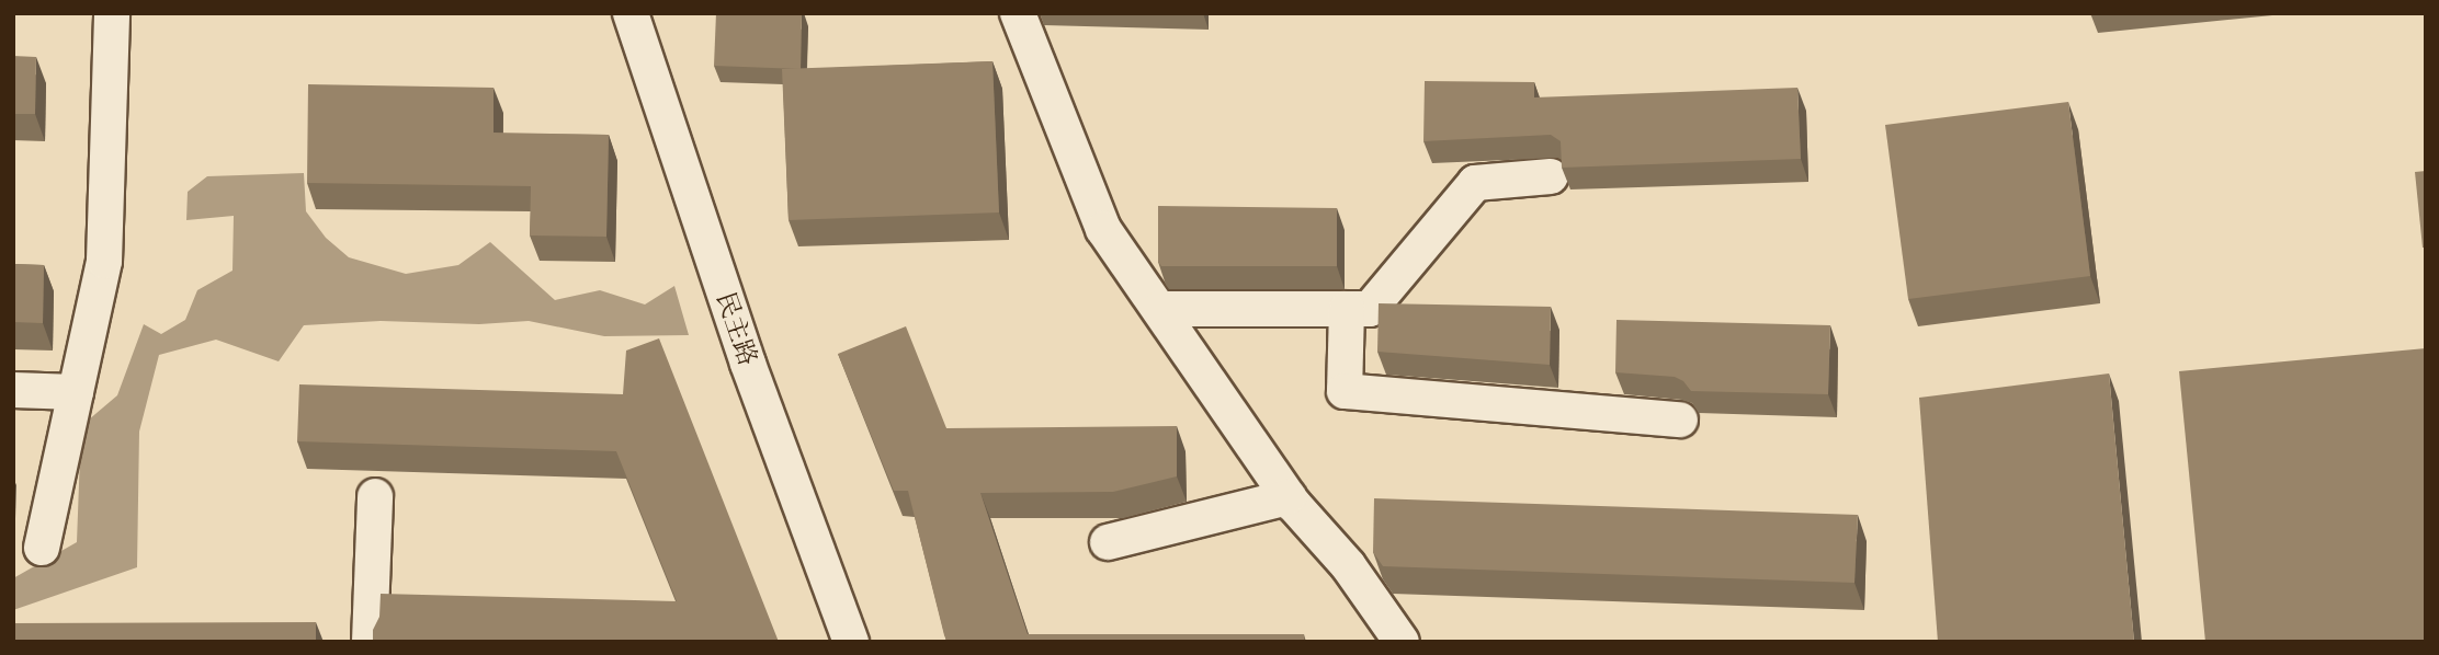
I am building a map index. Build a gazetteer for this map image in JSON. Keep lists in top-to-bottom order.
{
  "streets": {
    "street": ["民主路"]
  }
}
